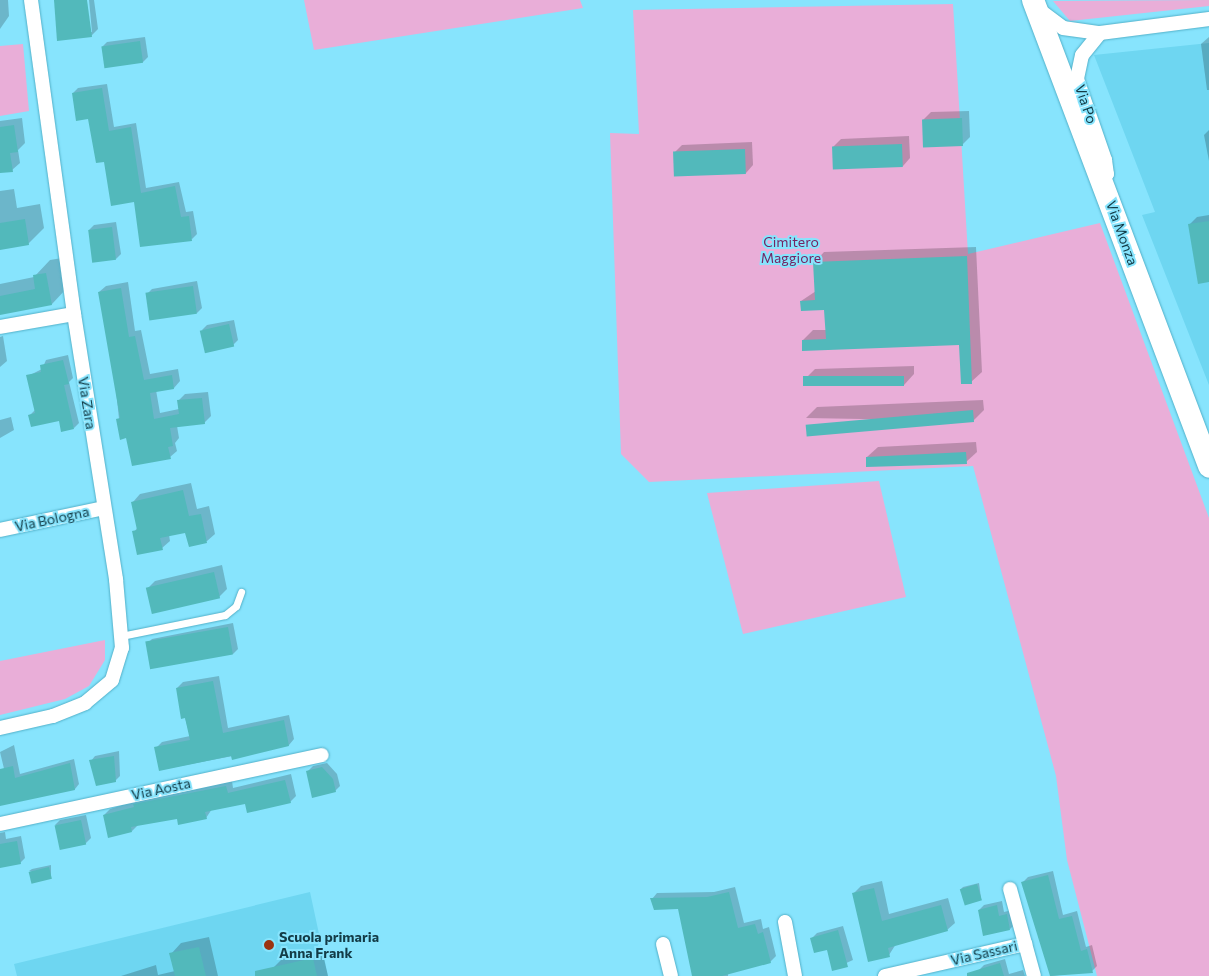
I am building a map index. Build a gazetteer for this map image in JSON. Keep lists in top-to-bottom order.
{
  "streets": {
    "main road": ["Via Monza"],
    "street": [
      "Via Po",
      "Via Zara",
      "Via Bologna",
      "Via Aosta",
      "Via Sassari"
    ]
  },
  "crossings": [
    ["Via Po", "Via Monza"],
    ["Via Zara", "Via Bologna"]
  ],
  "parks": ["Cimitero Maggiore"],
  "places": ["Scuola primaria Anna Frank"]
}
